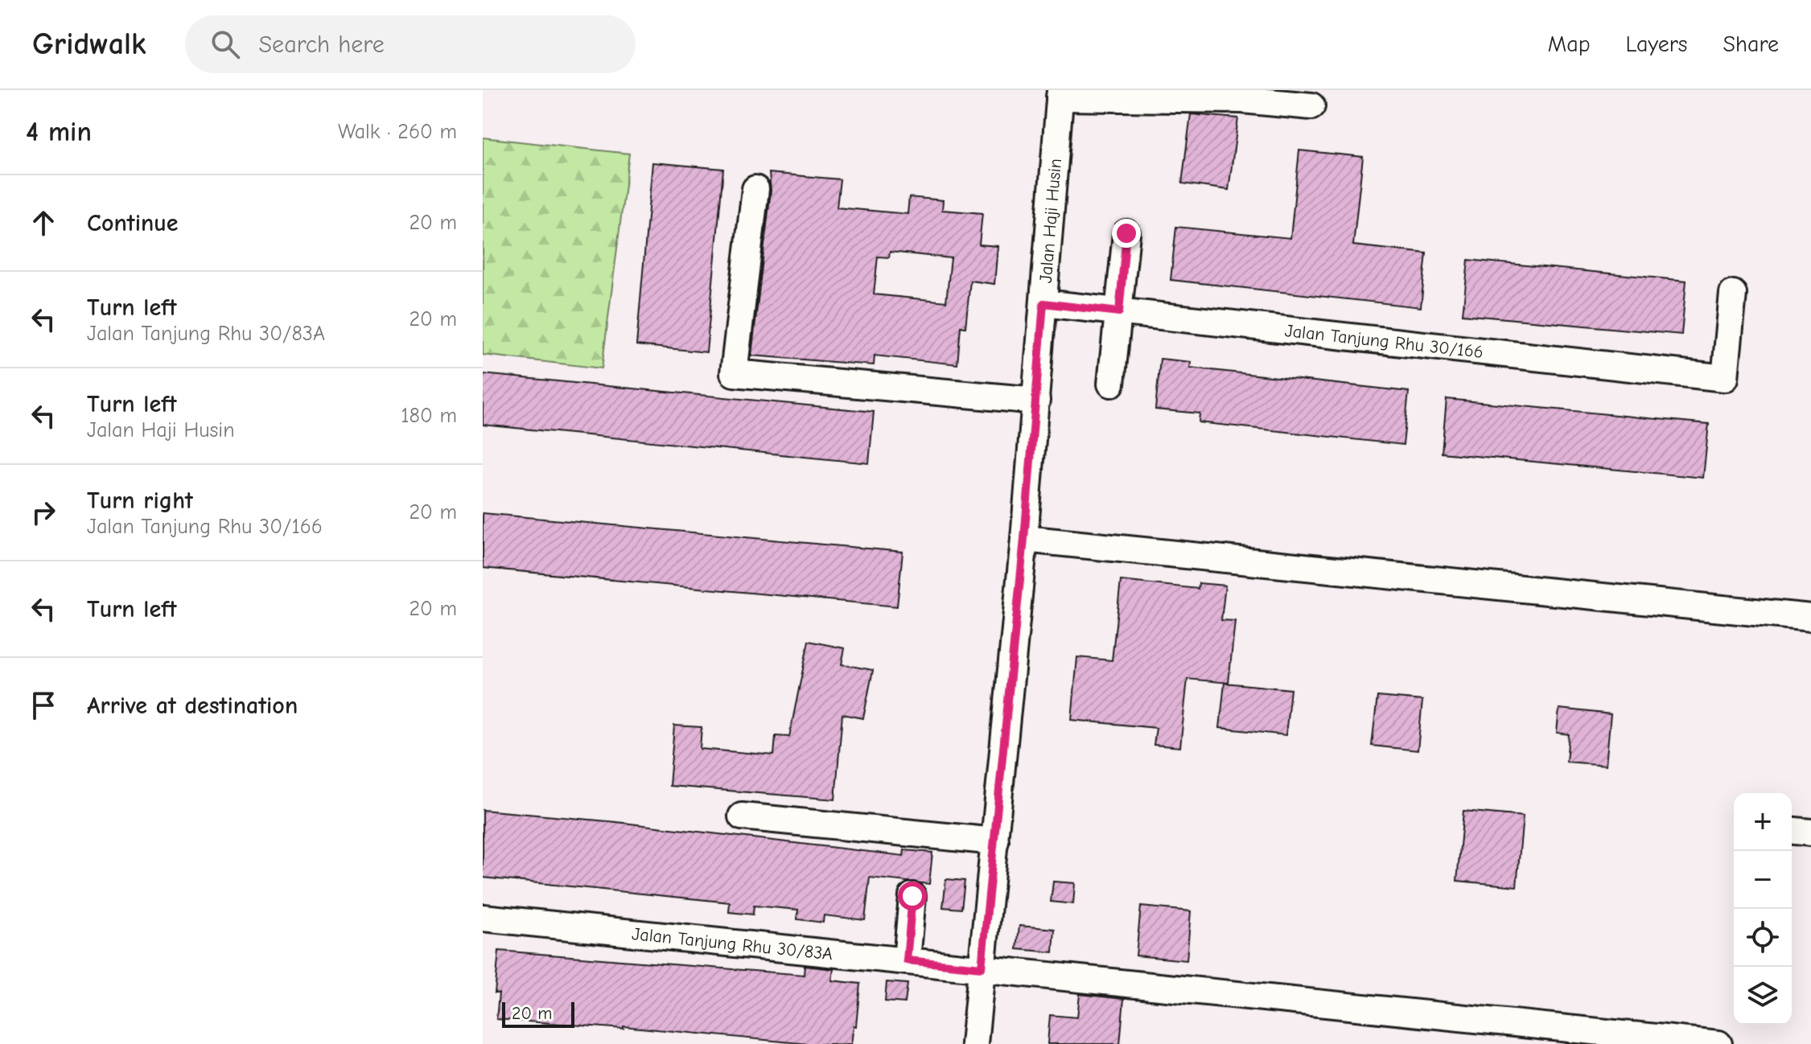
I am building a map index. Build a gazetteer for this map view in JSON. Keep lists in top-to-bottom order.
{
  "streets": {
    "street": ["Jalan Haji Husin", "Jalan Tanjung Rhu 30/166", "Jalan Tanjung Rhu 30/83A"]
  },
  "crossings": [
    ["Jalan Haji Husin", "Jalan Tanjung Rhu 30/166"],
    ["Jalan Haji Husin", "Jalan Tanjung Rhu 30/83A"]
  ],
  "scale_bar": "20 m",
  "page": {
    "header": "Gridwalk",
    "search": "Search here",
    "nav": ["Map", "Layers", "Share"],
    "heading": ["4 min", "Walk · 260 m"],
    "list": [
      ["Continue", "20 m"],
      ["Turn left", "Jalan Tanjung Rhu 30/83A", "20 m"],
      ["Turn left", "Jalan Haji Husin", "180 m"],
      ["Turn right", "Jalan Tanjung Rhu 30/166", "20 m"],
      ["Turn left", "20 m"],
      "Arrive at destination"
    ],
    "map_buttons": ["+", "−"],
    "scale": "20 m"
  }
}
